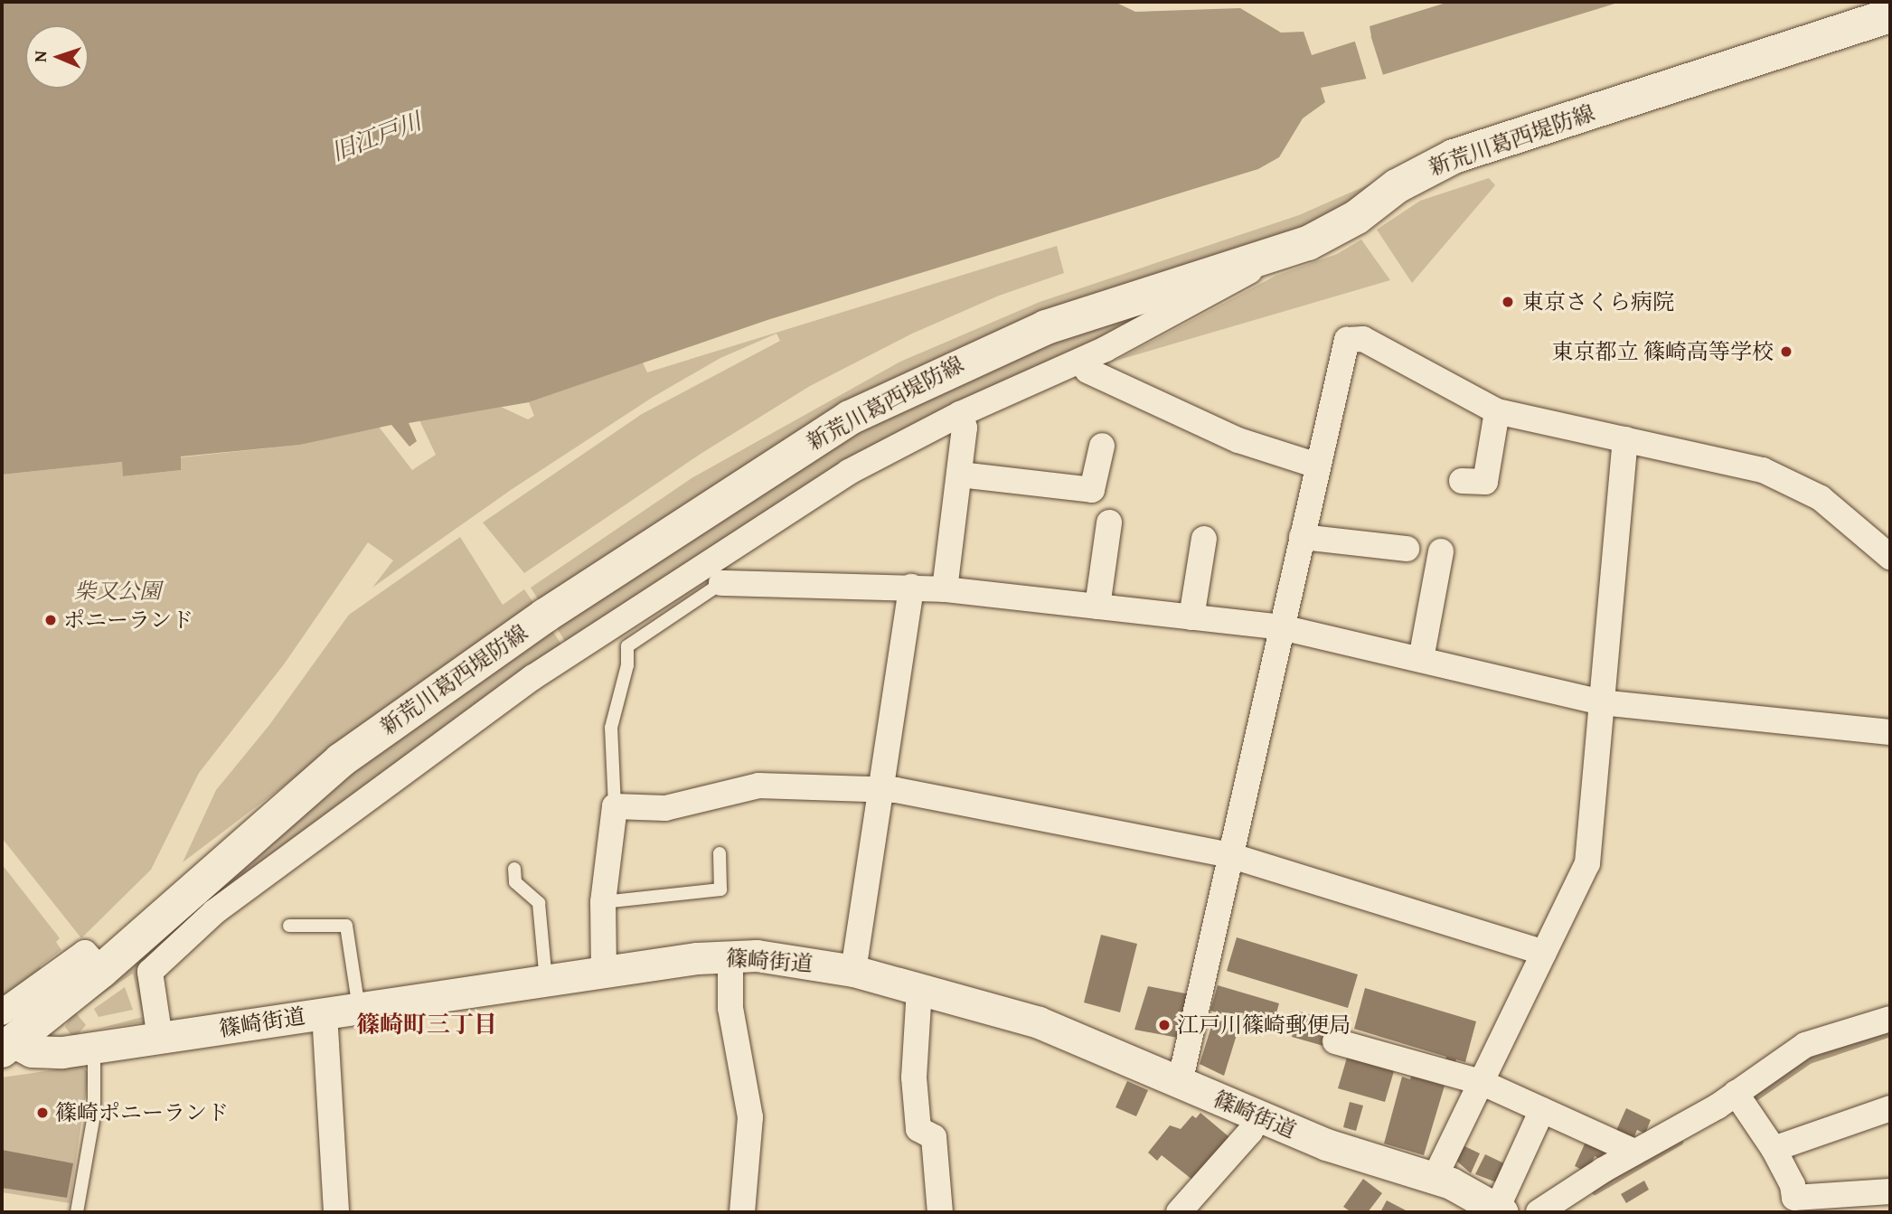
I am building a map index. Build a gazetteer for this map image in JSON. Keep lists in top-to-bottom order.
{
  "streets": {
    "main road": ["新荒川葛西堤防線"],
    "street": ["篠崎街道"]
  },
  "crossings": [
    ["新荒川葛西堤防線", "篠崎街道"]
  ],
  "districts": ["篠崎町三丁目"],
  "water": ["旧江戸川"],
  "parks": ["柴又公園"],
  "places": [
    "東京さくら病院",
    "東京都立 篠崎高等学校",
    "ポニーランド",
    "江戸川篠崎郵便局",
    "篠崎ポニーランド"
  ],
  "north": "left"
}
